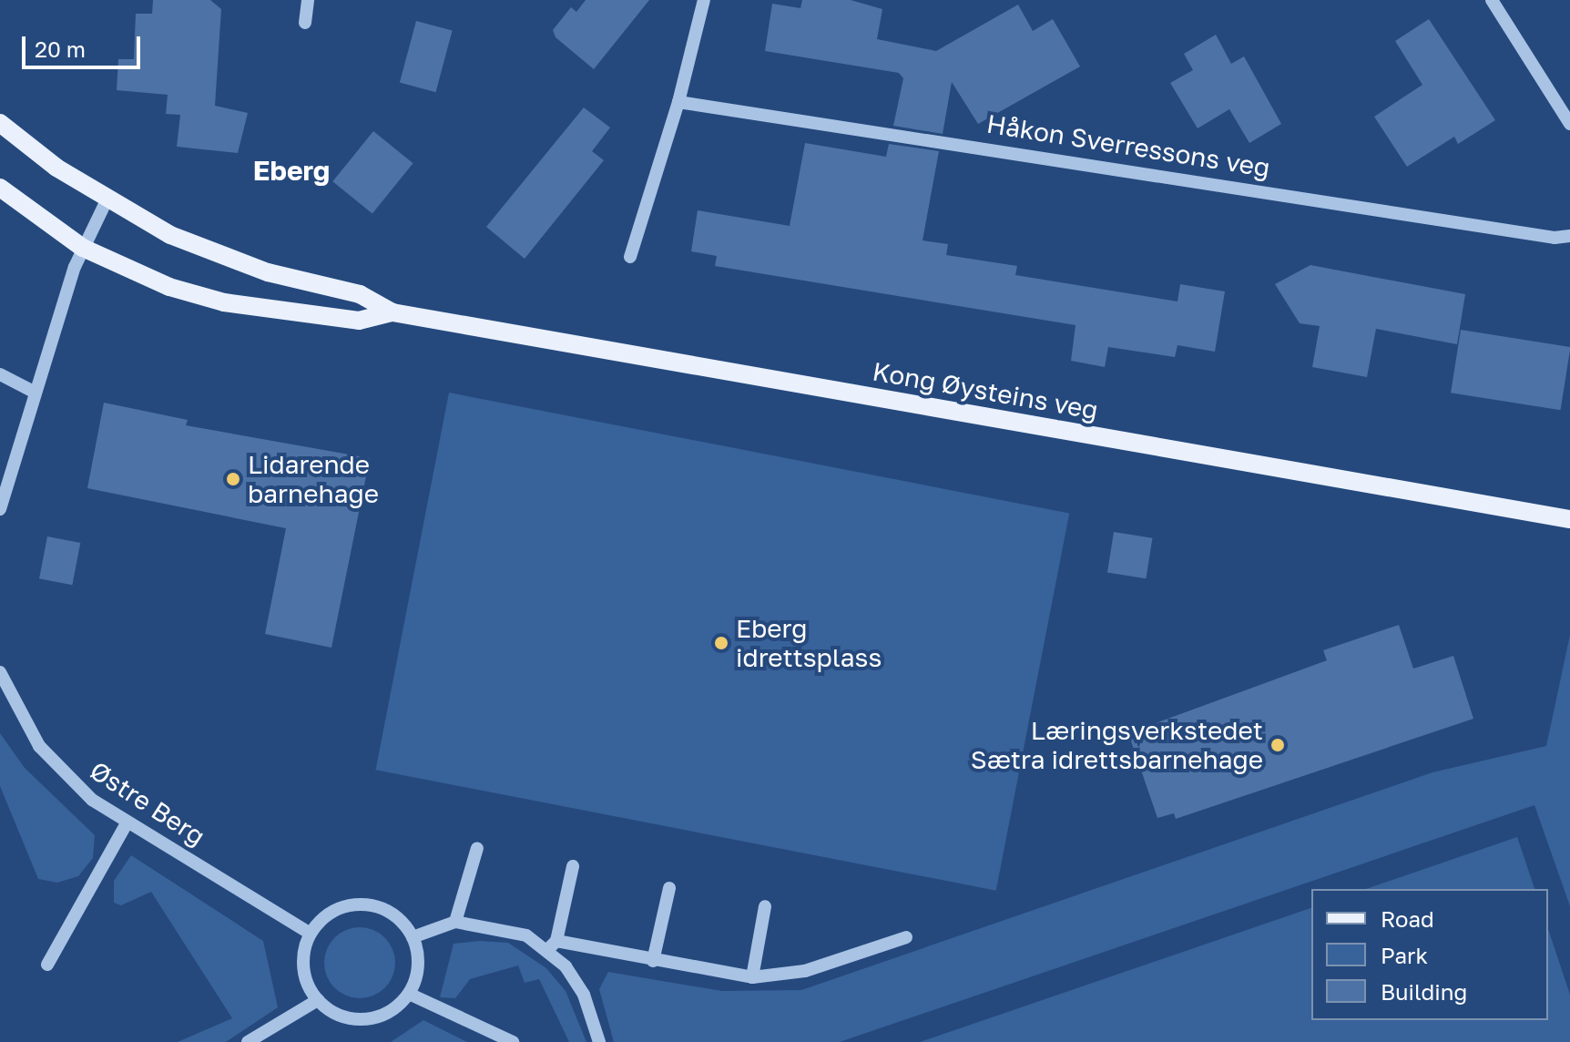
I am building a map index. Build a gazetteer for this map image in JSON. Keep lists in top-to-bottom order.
{
  "streets": {
    "main road": ["Kong Øysteins veg"],
    "street": ["Håkon Sverressons veg", "Østre Berg"]
  },
  "districts": ["Eberg"],
  "places": ["Lidarende barnehage", "Eberg idrettsplass", "Læringsverkstedet Sætra idrettsbarnehage"],
  "legend": ["Road", "Park", "Building"],
  "scale_bar": "20 m"
}
